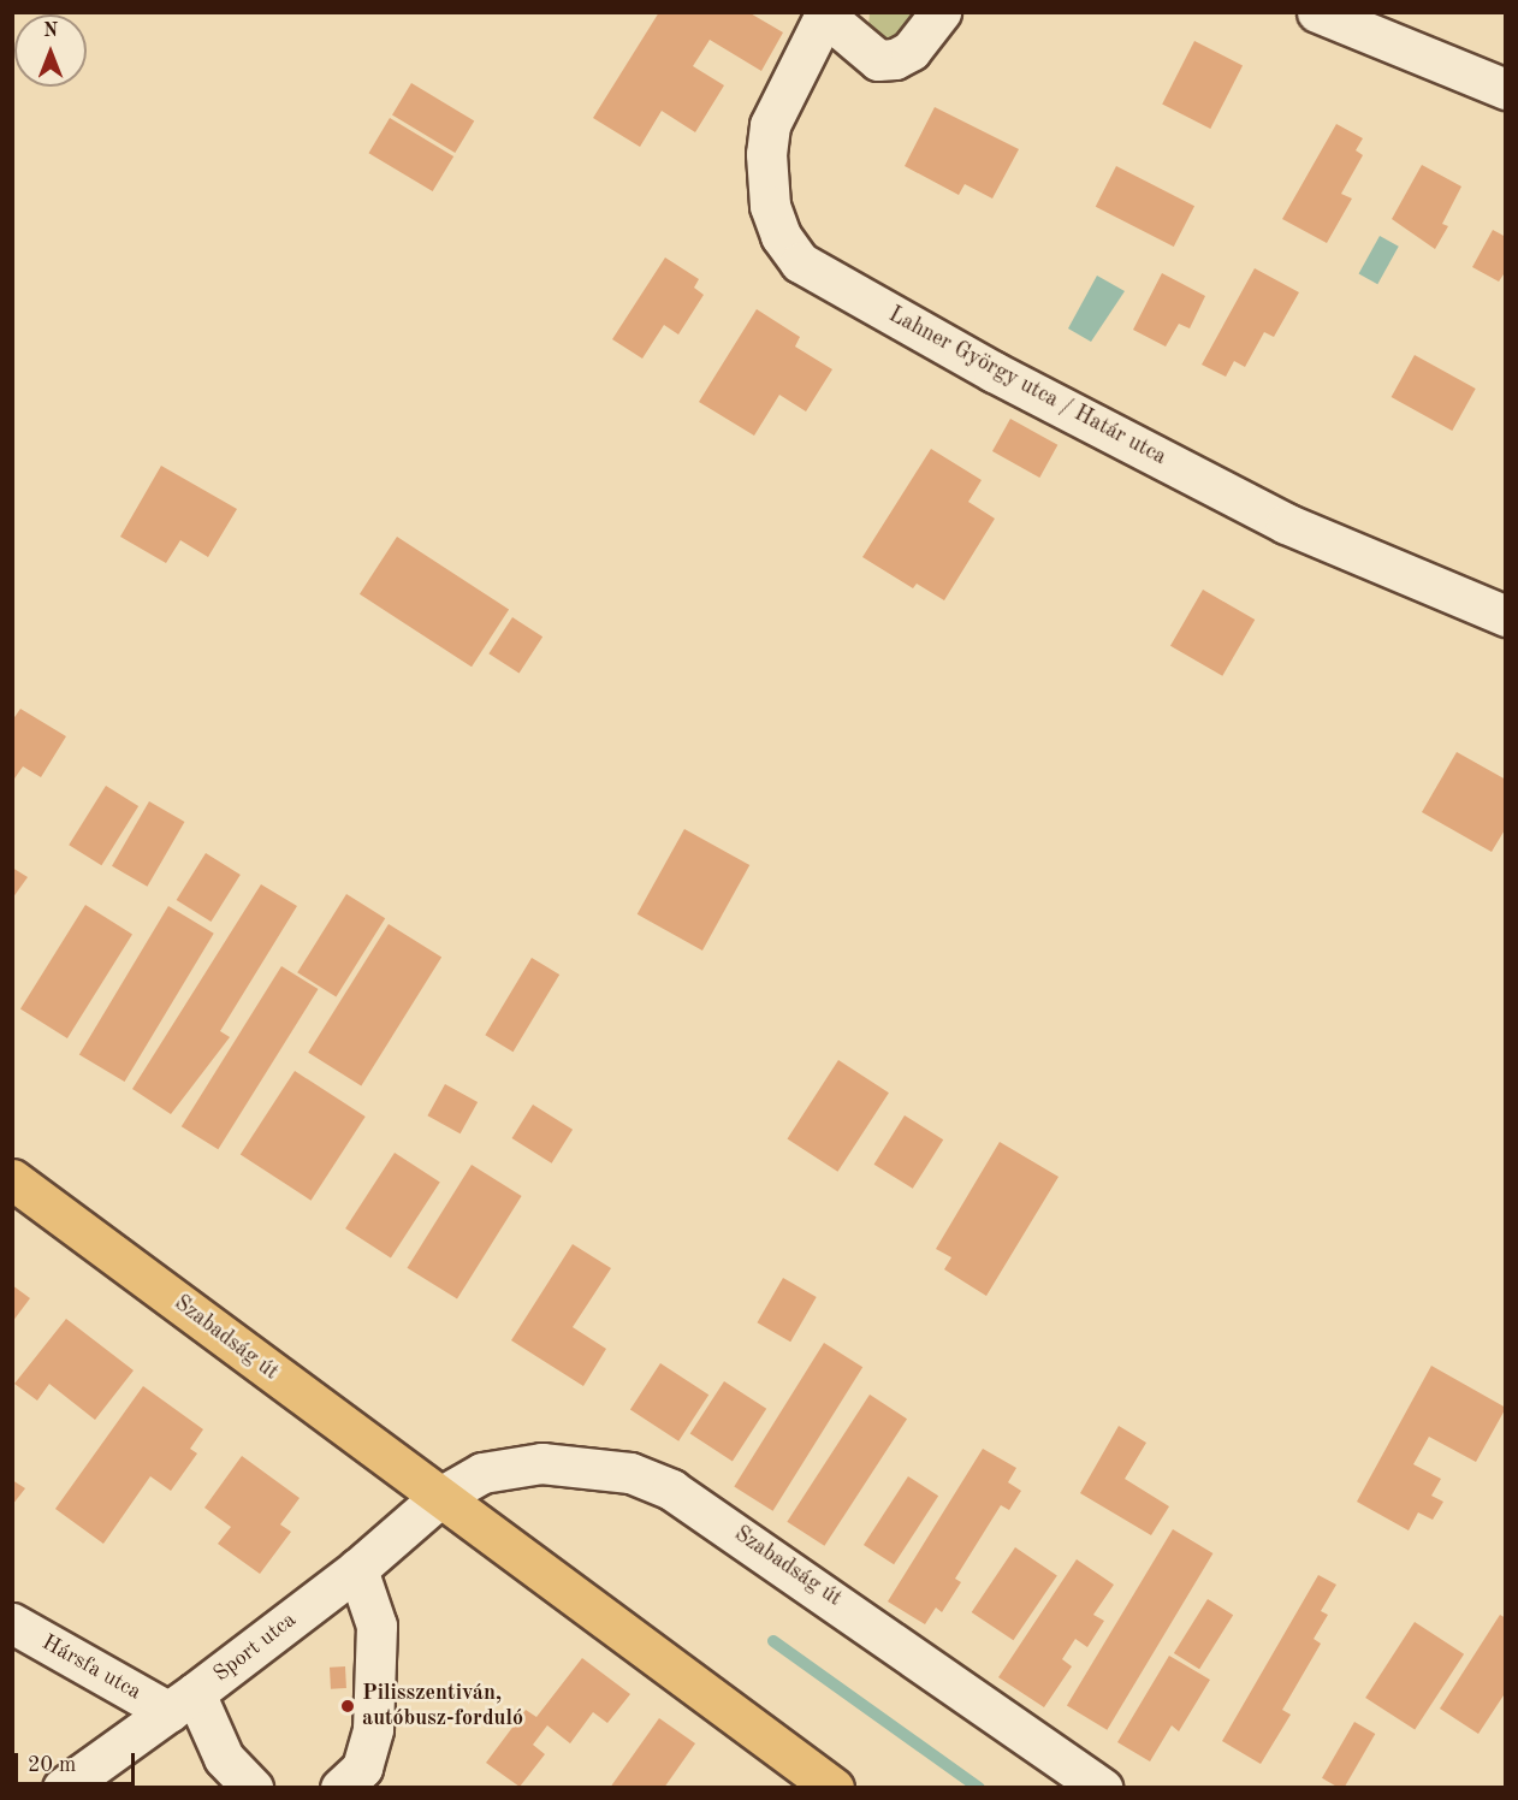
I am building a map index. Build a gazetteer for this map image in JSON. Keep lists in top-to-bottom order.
{
  "streets": {
    "main road": ["Szabadság út"],
    "street": ["Lahner György utca / Határ utca", "Sport utca", "Hársfa utca"]
  },
  "crossings": [
    ["Szabadság út", "Sport utca"],
    ["Sport utca", "Hársfa utca"]
  ],
  "places": ["Pilisszentiván, autóbusz-forduló"],
  "scale_bar": "20 m",
  "north": "top"
}
